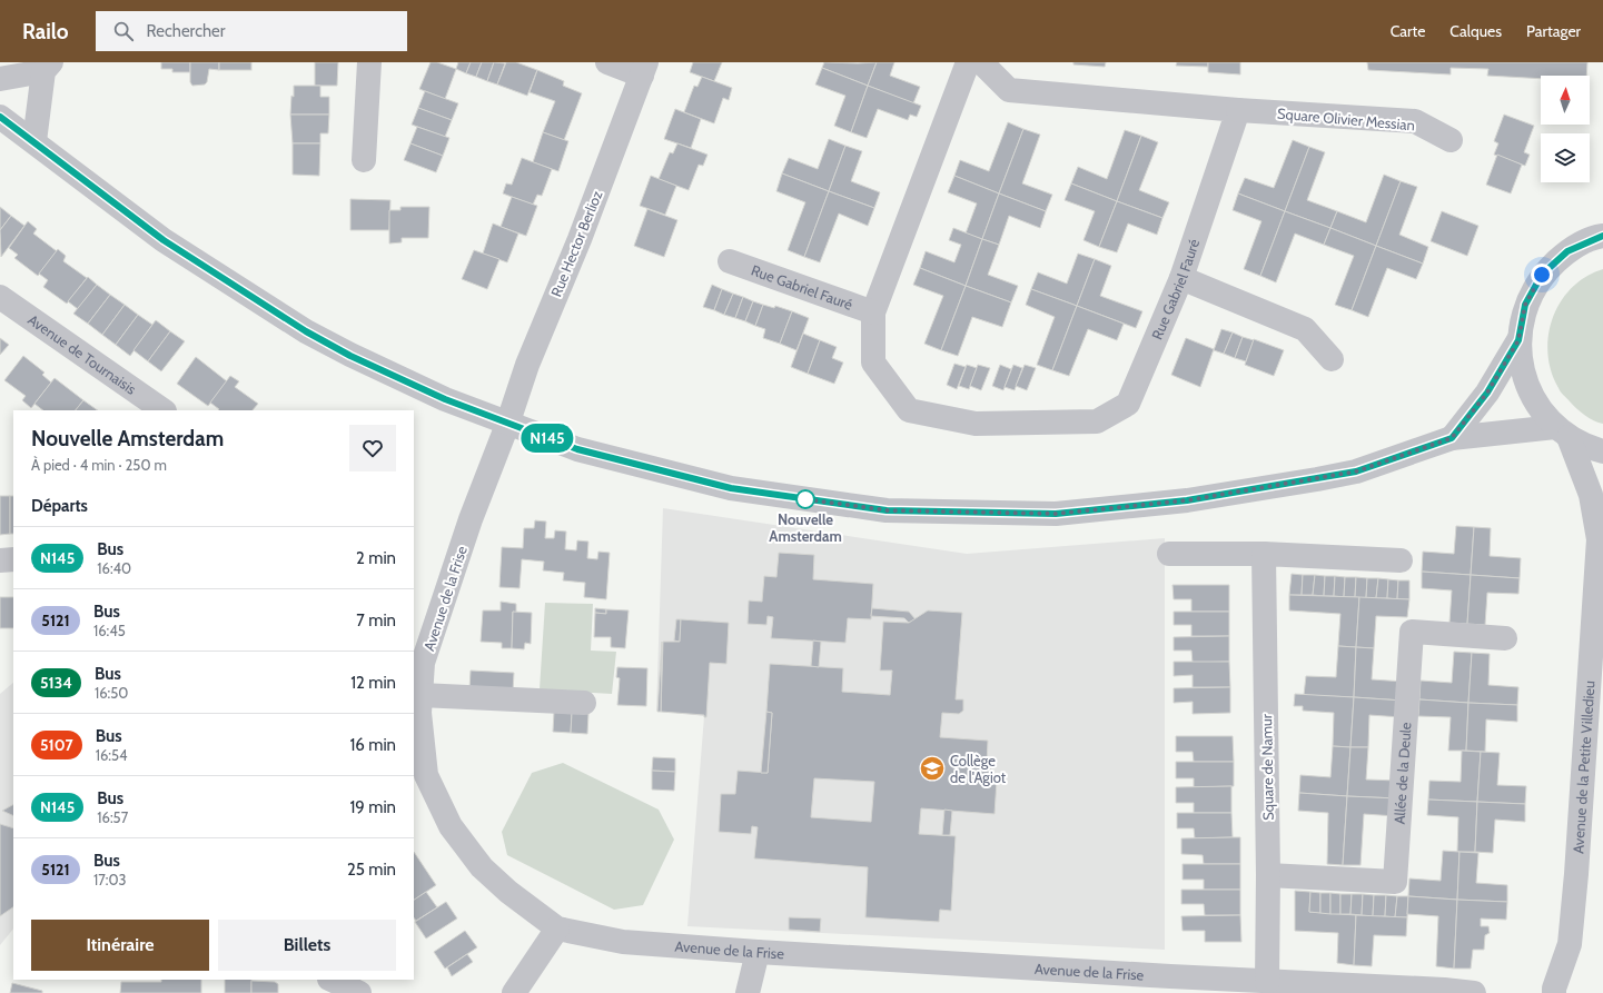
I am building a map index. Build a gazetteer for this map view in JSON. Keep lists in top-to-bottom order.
{
  "streets": {
    "street": [
      "Square Olivier Messian",
      "Rue Hector Berlioz",
      "Rue Gabriel Fauré",
      "Avenue de Tournaisis",
      "Avenue de la Frise",
      "Square de Namur",
      "Avenue de la Petite Villedieu",
      "Allée de la Deule"
    ]
  },
  "crossings": [
    ["Square Olivier Messian", "Rue Gabriel Fauré"],
    ["Rue Hector Berlioz", "Avenue de la Frise"],
    ["Avenue de la Frise", "Square de Namur"],
    ["Square de Namur", "Allée de la Deule"]
  ],
  "places": {
    "other": ["Nouvelle Amsterdam"],
    "school or university": ["Collège de l'Agiot"]
  },
  "lines": ["bus line N145"],
  "north": "top",
  "page": {
    "header": "Railo",
    "search": "Rechercher",
    "nav": ["Carte", "Calques", "Partager"],
    "on_map": "N145",
    "heading": [
      ["Nouvelle Amsterdam", "À pied · 4 min · 250 m"],
      "Départs"
    ],
    "list": [
      {
        "mark": "N145",
        "name": "Bus",
        "note": "16:40",
        "value": "2 min"
      },
      {
        "mark": "5121",
        "name": "Bus",
        "note": "16:45",
        "value": "7 min"
      },
      {
        "mark": "5134",
        "name": "Bus",
        "note": "16:50",
        "value": "12 min"
      },
      {
        "mark": "5107",
        "name": "Bus",
        "note": "16:54",
        "value": "16 min"
      },
      {
        "mark": "N145",
        "name": "Bus",
        "note": "16:57",
        "value": "19 min"
      },
      {
        "mark": "5121",
        "name": "Bus",
        "note": "17:03",
        "value": "25 min"
      }
    ],
    "buttons": ["Itinéraire", "Billets"]
  }
}
